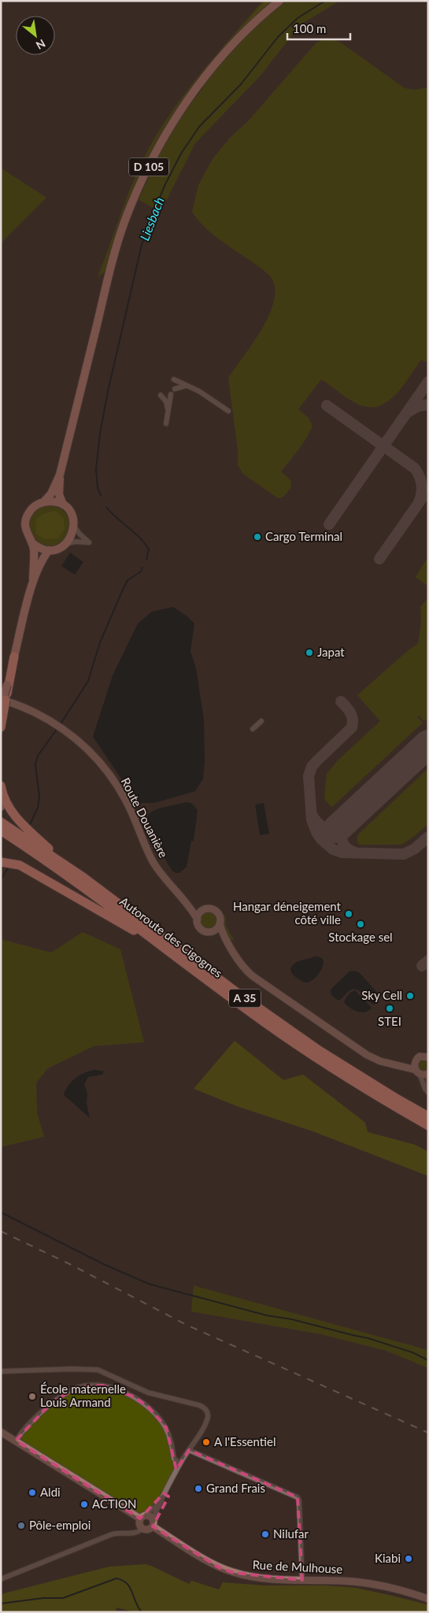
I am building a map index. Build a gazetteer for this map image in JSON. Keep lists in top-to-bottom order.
{
  "streets": {
    "highway": ["Autoroute des Cigognes", "A 35"],
    "main road": ["D 105", "Route Douanière", "Rue de Mulhouse"]
  },
  "water": ["Liesbach"],
  "places": [
    "Cargo Terminal",
    "Japat",
    "Hangar déneigement côté ville",
    "Stockage sel",
    "Sky Cell",
    "STEI",
    "École maternelle Louis Armand",
    "A l'Essentiel",
    "Grand Frais",
    "Aldi",
    "ACTION",
    "Pôle-emploi",
    "Nilufar",
    "Kiabi"
  ],
  "scale_bar": "100 m",
  "north": "bottom right"
}
